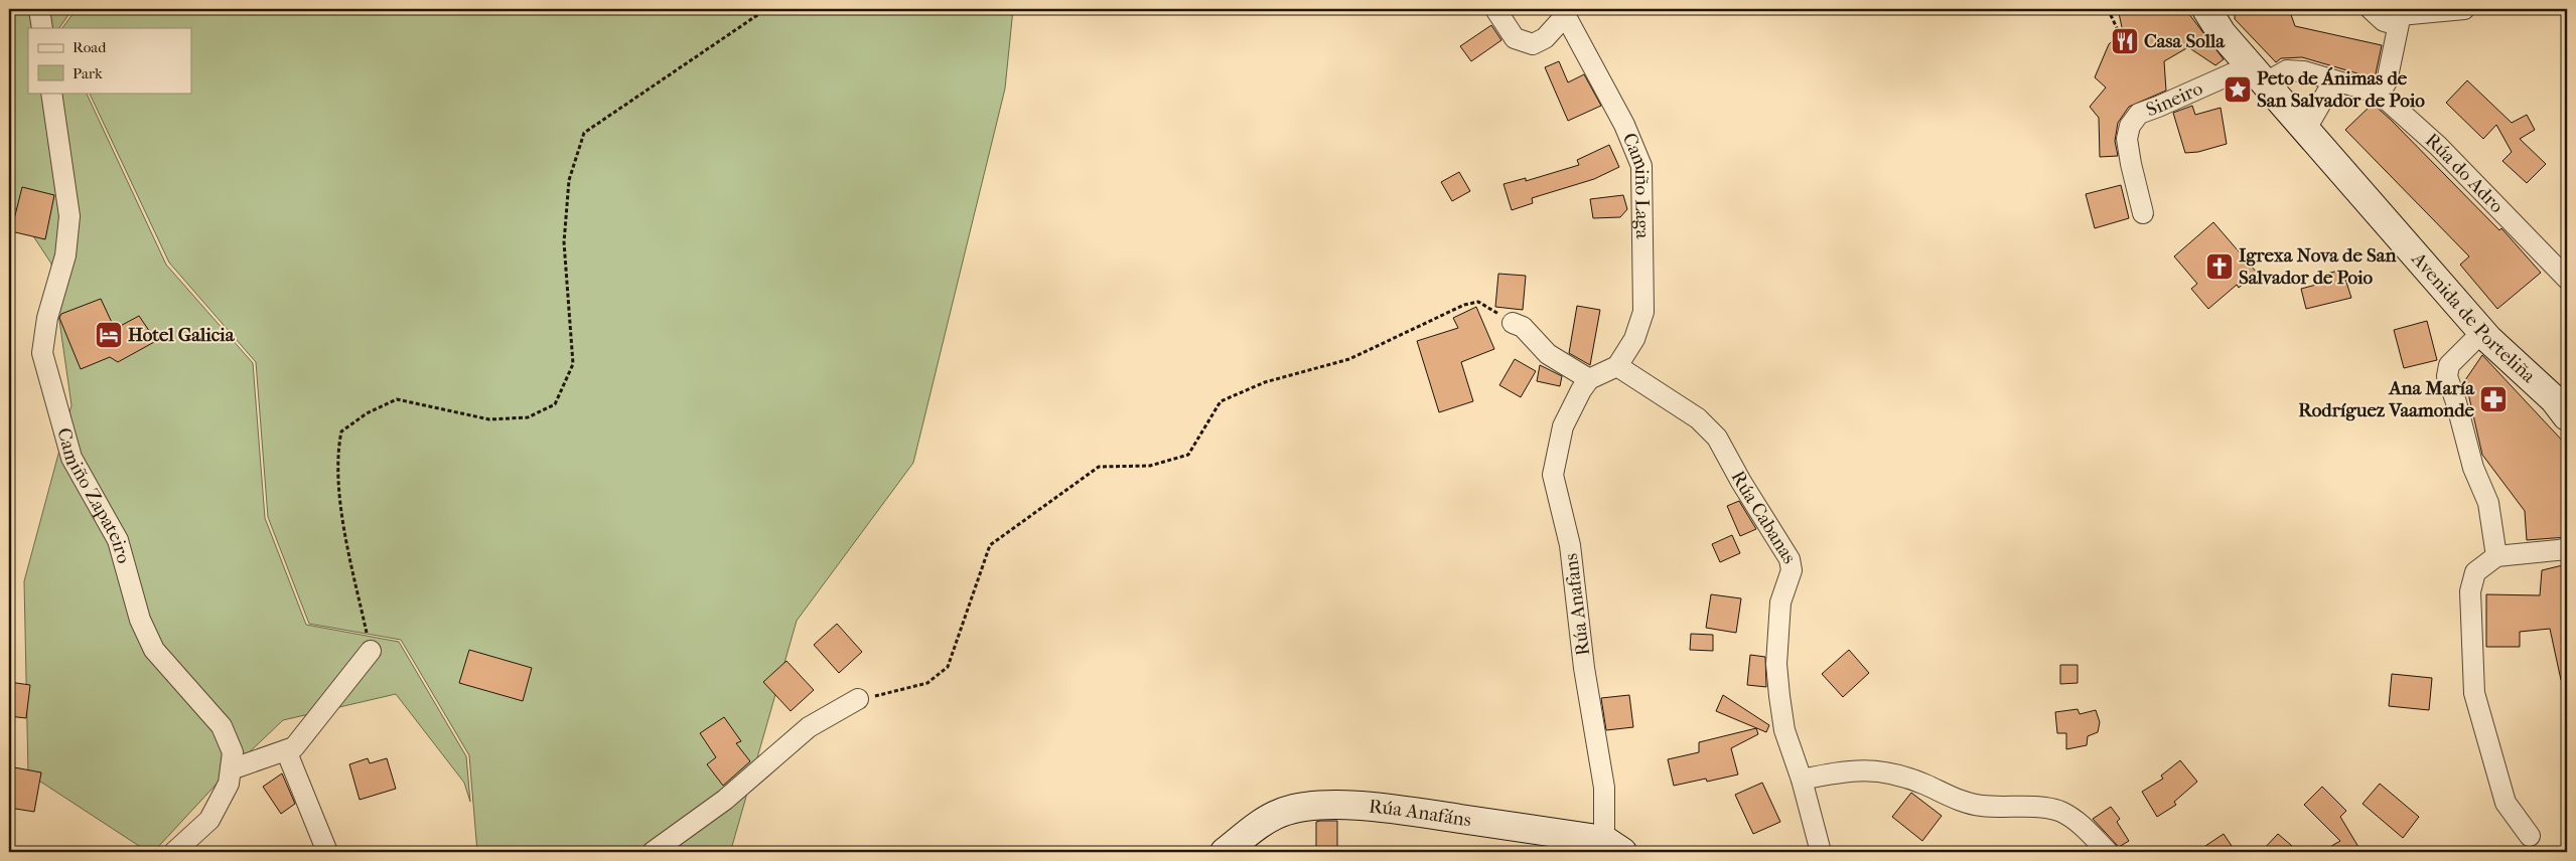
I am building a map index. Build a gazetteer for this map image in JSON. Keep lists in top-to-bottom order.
{
  "streets": {
    "main road": ["Avenida de Porteliña", "Rúa Anafáns"],
    "street": [
      "Sineiro",
      "Rúa do Adro",
      "Camiño Laga",
      "Camiño Zapateiro",
      "Rúa Cabanas",
      "Rúa Anafans"
    ]
  },
  "crossings": [
    ["Sineiro", "Rúa do Adro"],
    ["Sineiro", "Avenida de Porteliña"],
    ["Rúa do Adro", "Avenida de Porteliña"],
    ["Camiño Laga", "Rúa Cabanas"],
    ["Rúa Anafans", "Rúa Anafáns"]
  ],
  "places": {
    "restaurant": ["Casa Solla"],
    "place": ["Peto de Ánimas de San Salvador de Poio"],
    "church": ["Igrexa Nova de San Salvador de Poio"],
    "hotel": ["Hotel Galicia"],
    "pharmacy": ["Ana María Rodríguez Vaamonde"]
  },
  "legend": ["Road", "Park"]
}
